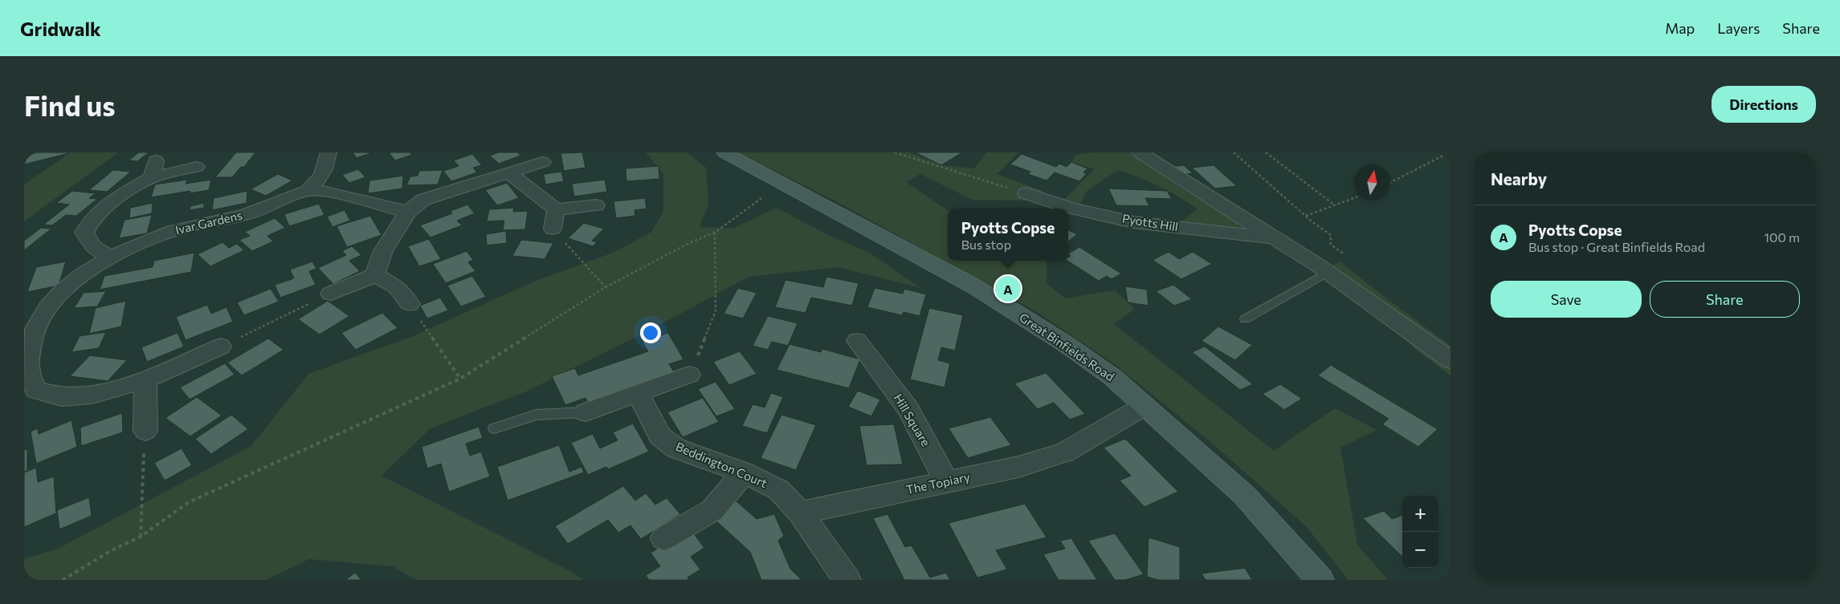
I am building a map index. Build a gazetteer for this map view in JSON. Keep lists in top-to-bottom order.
{
  "streets": {
    "street": [
      "Ivar Gardens",
      "Pyotts Hill",
      "Great Binfields Road",
      "Hill Square",
      "Beddington Court",
      "The Topiary"
    ]
  },
  "crossings": [
    ["Great Binfields Road", "The Topiary"],
    ["Hill Square", "The Topiary"],
    ["Beddington Court", "The Topiary"]
  ],
  "north": "top",
  "page": {
    "header": "Gridwalk",
    "nav": ["Map", "Layers", "Share"],
    "buttons": [
      "Directions",
      ["Save", "Share"]
    ],
    "title": "Find us",
    "heading": "Nearby",
    "list": [
      {
        "mark": "A",
        "name": "Pyotts Copse",
        "note": "Bus stop · Great Binfields Road",
        "value": "100 m"
      }
    ],
    "popup": ["Pyotts Copse", "Bus stop"],
    "pins": "A",
    "map_buttons": ["+", "−"]
  }
}
